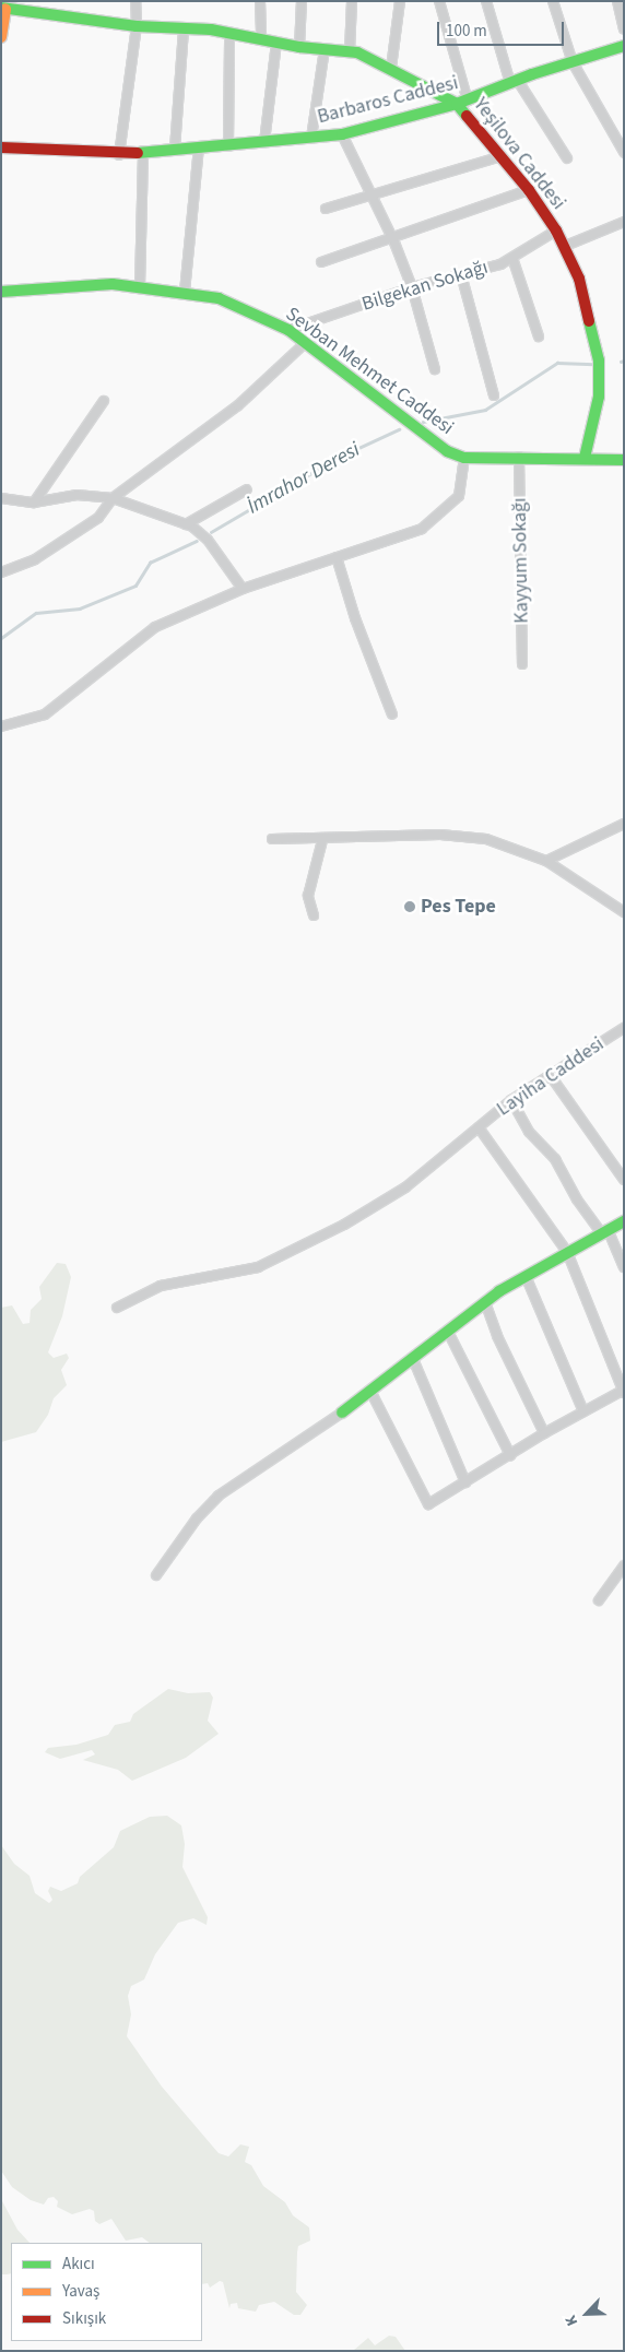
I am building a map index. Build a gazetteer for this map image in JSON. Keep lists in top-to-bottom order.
{
  "streets": {
    "street": [
      "Barbaros Caddesi",
      "Yeşilova Caddesi",
      "Bilgekan Sokağı",
      "Sevban Mehmet Caddesi",
      "Kayyum Sokağı",
      "Layiha Caddesi"
    ]
  },
  "crossings": [
    ["Barbaros Caddesi", "Yeşilova Caddesi"],
    ["Yeşilova Caddesi", "Bilgekan Sokağı"],
    ["Yeşilova Caddesi", "Sevban Mehmet Caddesi"],
    ["Bilgekan Sokağı", "Sevban Mehmet Caddesi"],
    ["Sevban Mehmet Caddesi", "Kayyum Sokağı"]
  ],
  "water": ["İmrahor Deresi"],
  "places": ["Pes Tepe"],
  "legend": ["Akıcı", "Yavaş", "Sıkışık"],
  "scale_bar": "100 m",
  "north": "bottom left"
}
